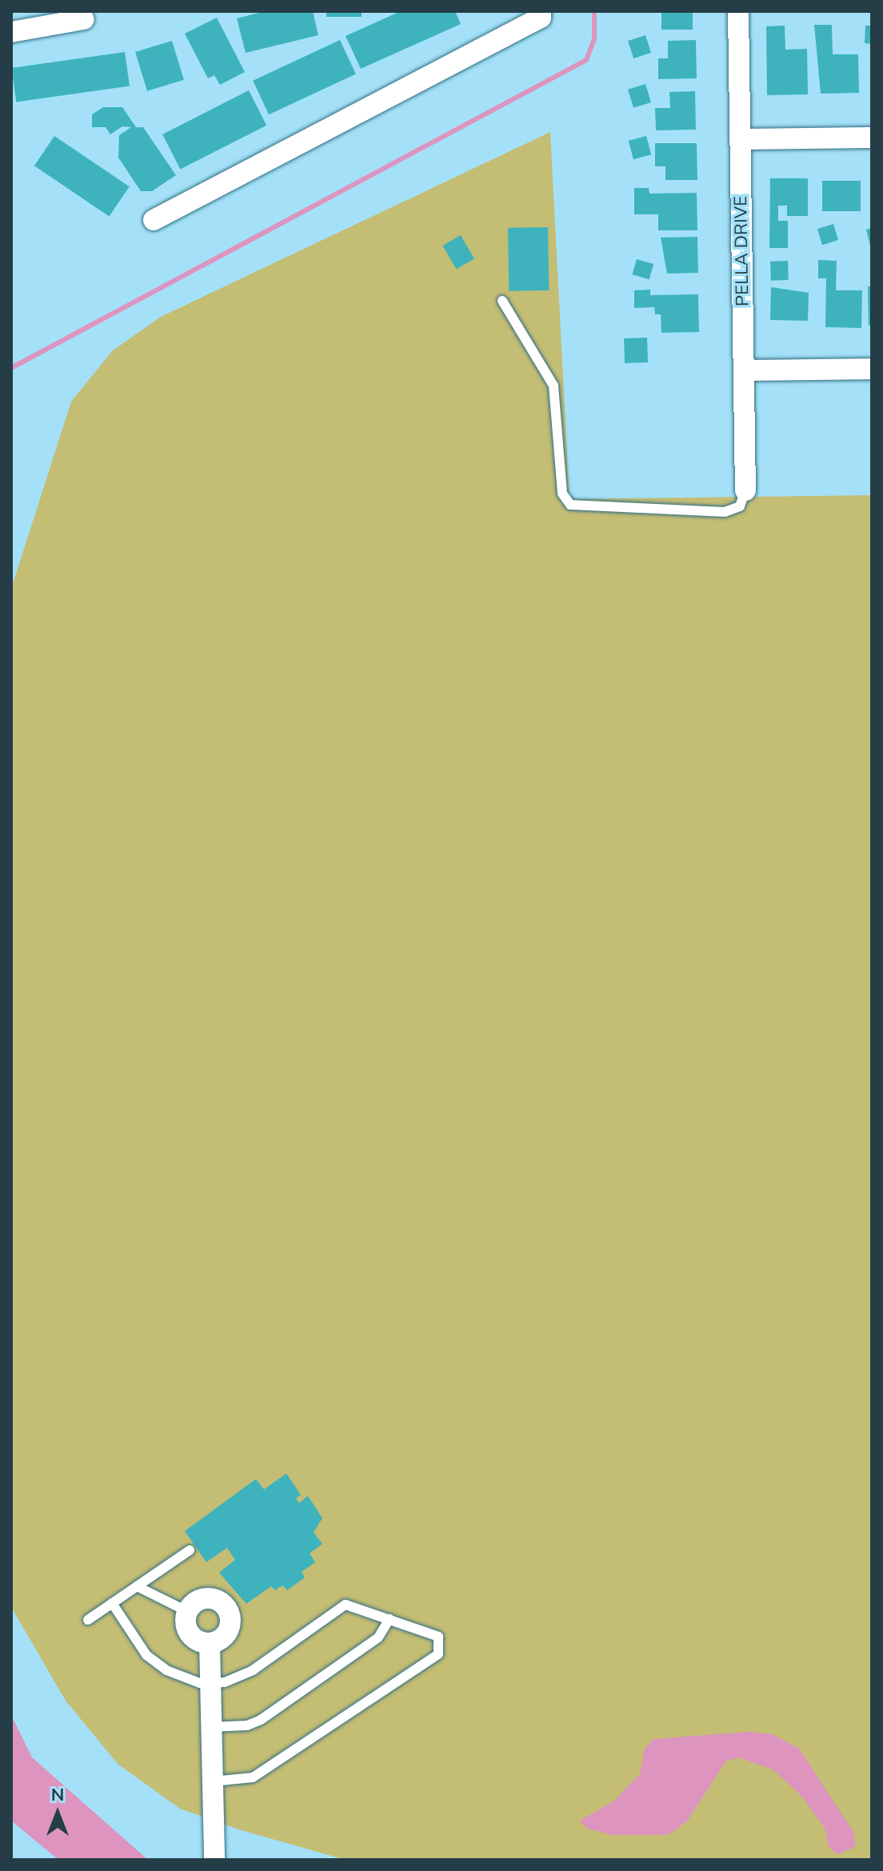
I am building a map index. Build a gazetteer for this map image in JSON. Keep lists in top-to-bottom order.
{
  "streets": {
    "street": ["PELLA DRIVE"]
  },
  "north": "top"
}
